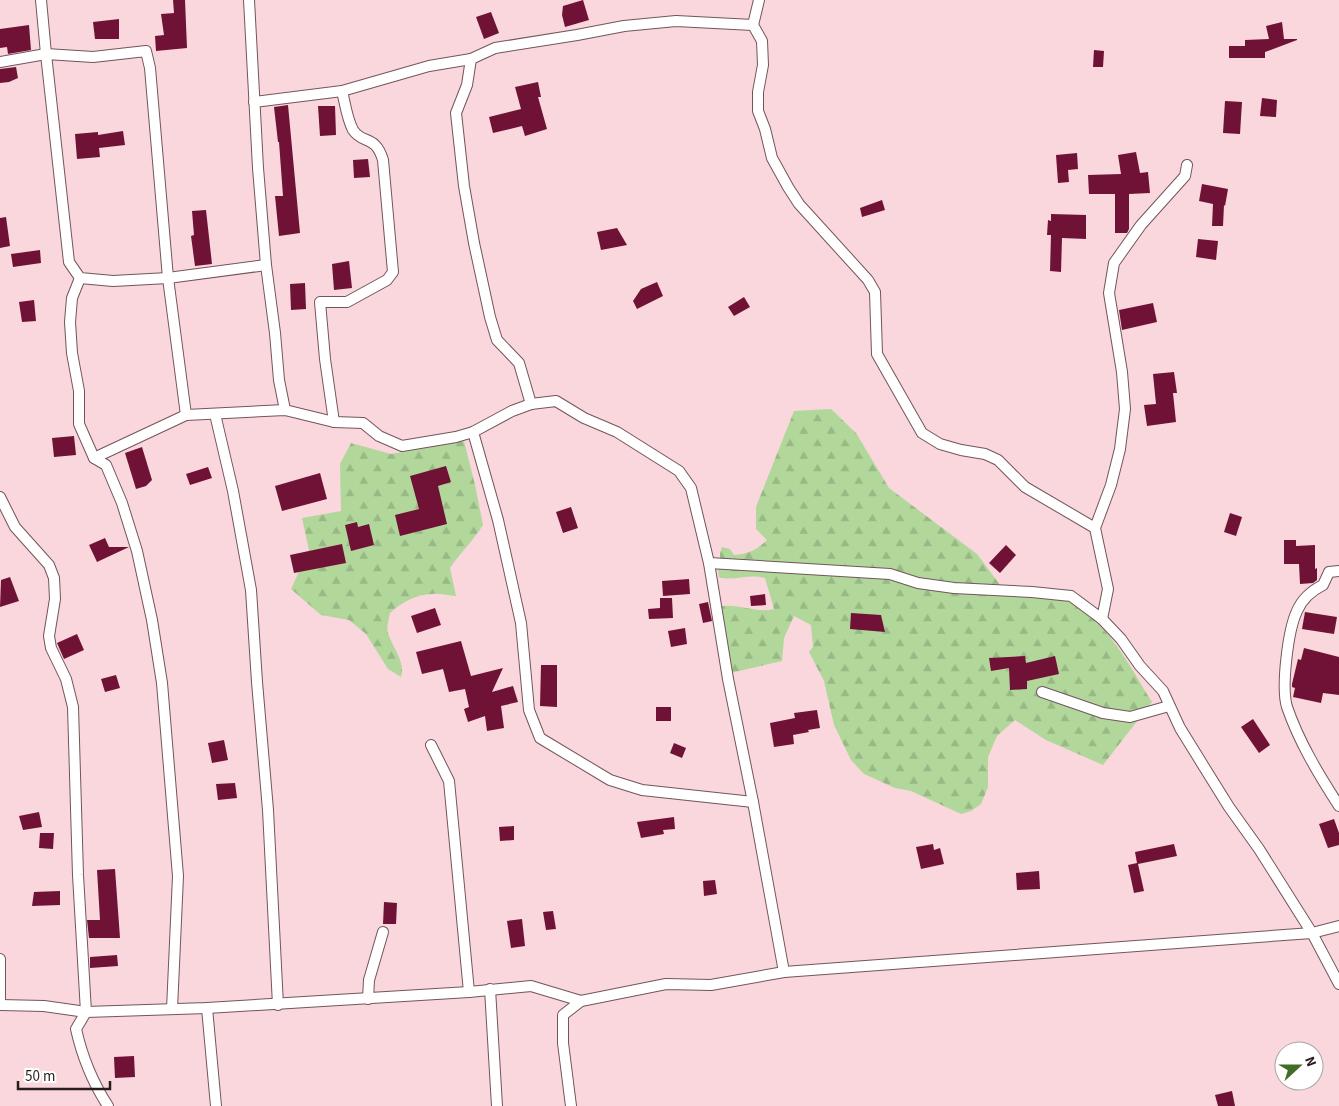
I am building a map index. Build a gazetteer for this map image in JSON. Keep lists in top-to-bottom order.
{
  "scale_bar": "50 m",
  "north": "right"
}
